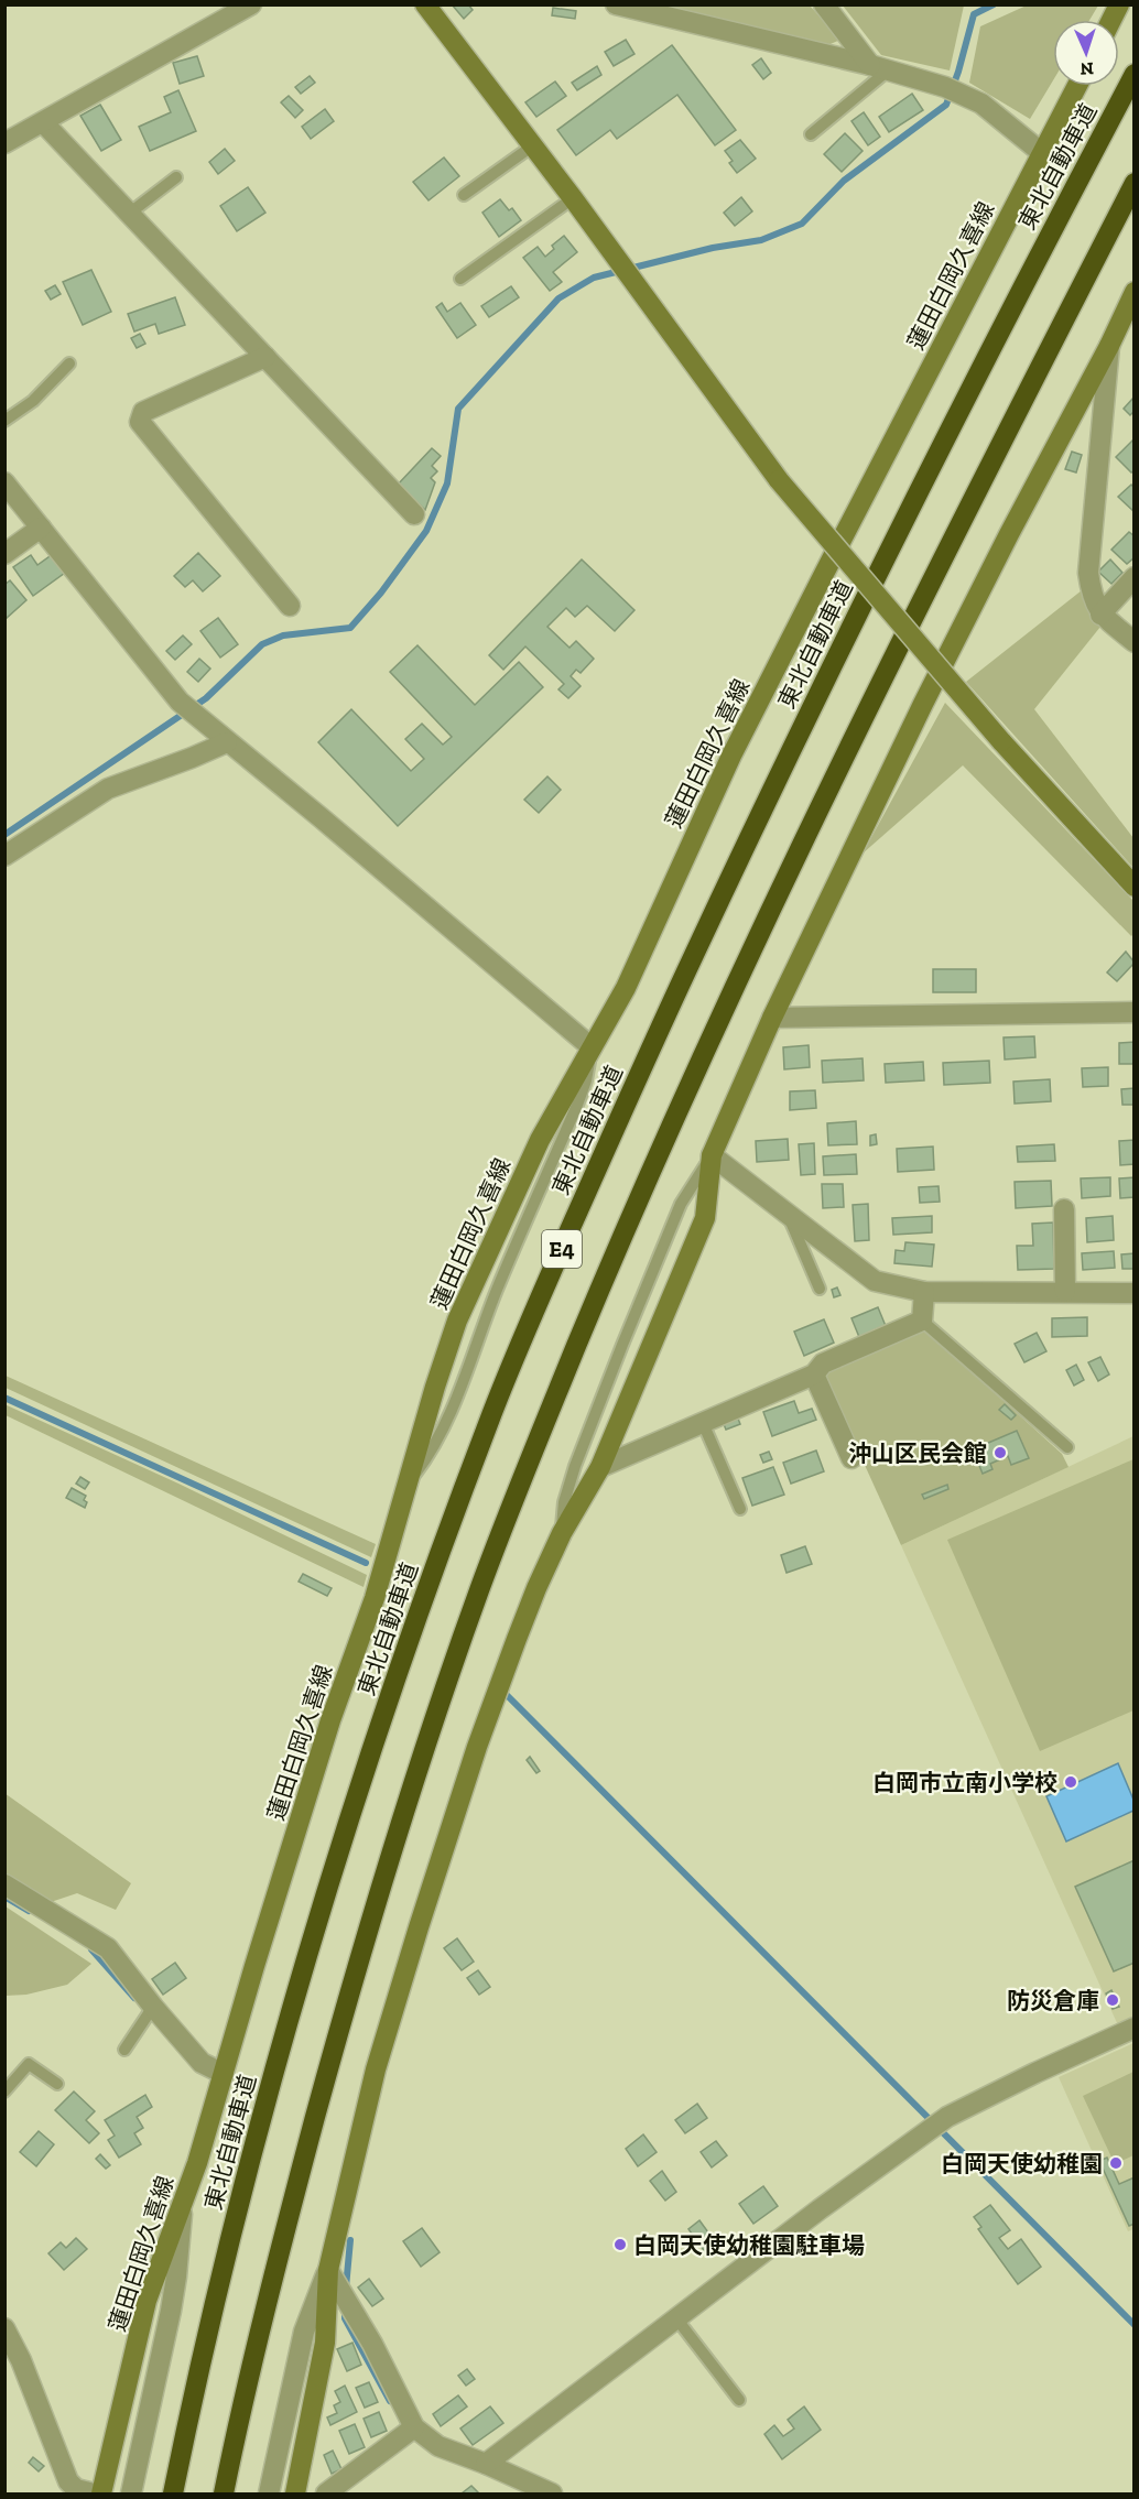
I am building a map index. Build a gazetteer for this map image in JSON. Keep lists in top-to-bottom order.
{
  "streets": {
    "highway": ["東北自動車道", "E4"],
    "street": ["蓮田白岡久喜線"]
  },
  "places": [
    "沖山区民会館",
    "白岡市立南小学校",
    "防災倉庫",
    "白岡天使幼稚園",
    "白岡天使幼稚園駐車場"
  ],
  "north": "bottom"
}
